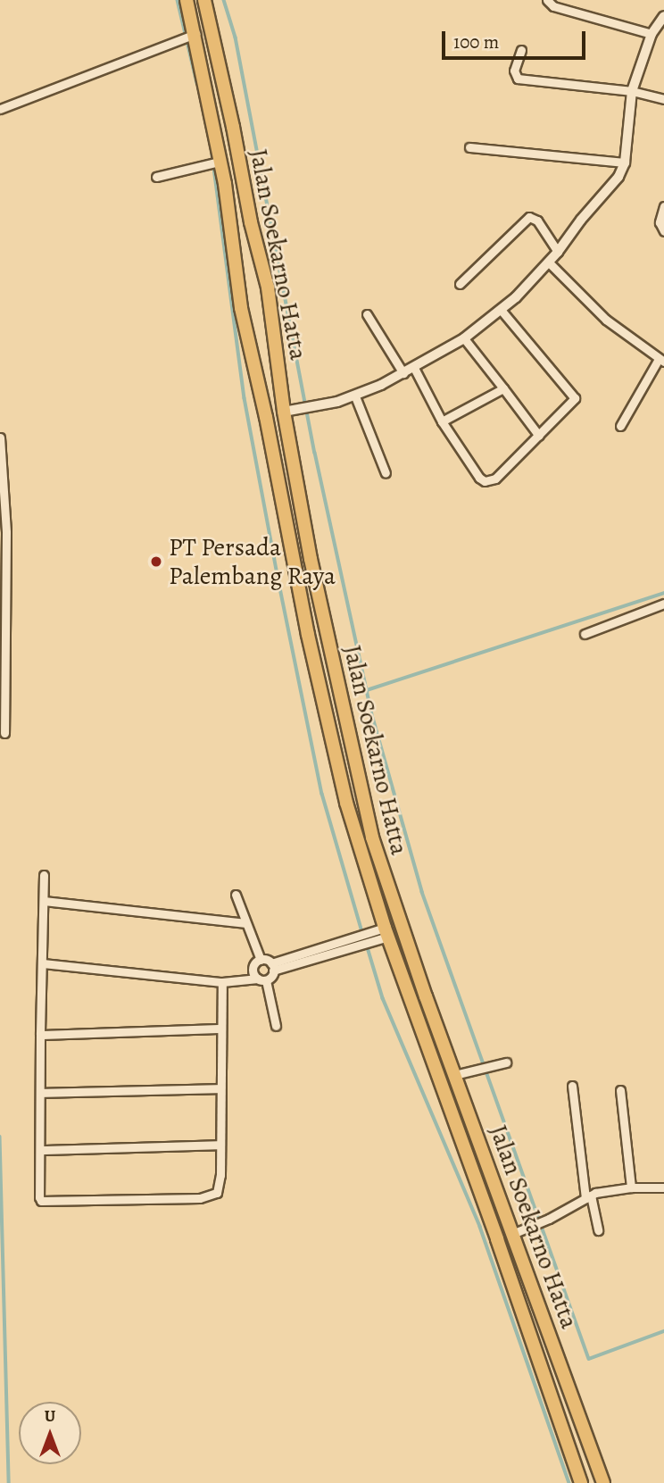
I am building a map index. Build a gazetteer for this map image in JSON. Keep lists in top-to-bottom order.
{
  "streets": {
    "highway": ["Jalan Soekarno Hatta"]
  },
  "places": ["PT Persada Palembang Raya"],
  "scale_bar": "100 m",
  "north": "top"
}
